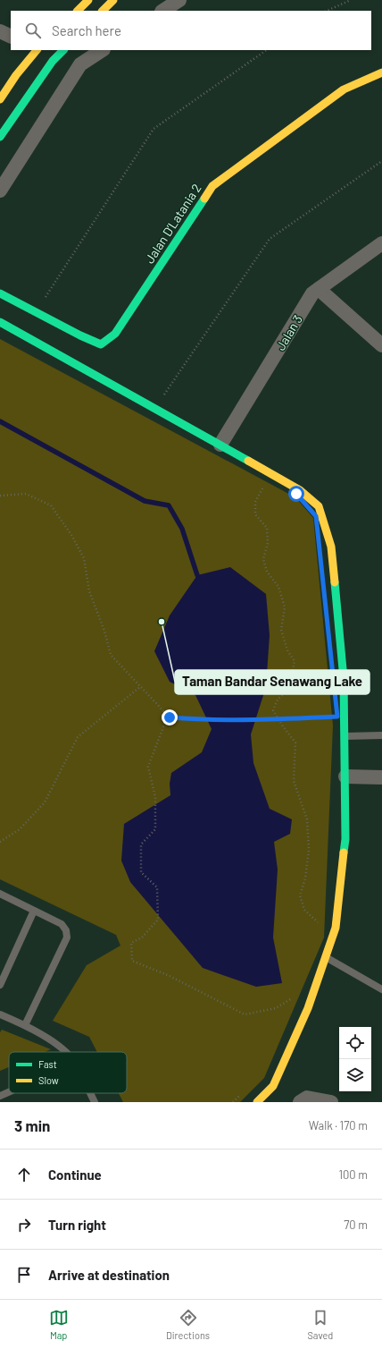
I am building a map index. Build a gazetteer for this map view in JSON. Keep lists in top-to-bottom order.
{
  "streets": {
    "street": ["Jalan D’Latania 2", "Jalan 3"]
  },
  "places": ["Taman Bandar Senawang Lake"],
  "legend": ["Fast", "Slow"],
  "page": {
    "search": "Search here",
    "heading": ["3 min", "Walk · 170 m"],
    "list": [
      ["Continue", "100 m"],
      ["Turn right", "70 m"],
      "Arrive at destination"
    ],
    "nav": ["Map", "Directions", "Saved"]
  }
}
